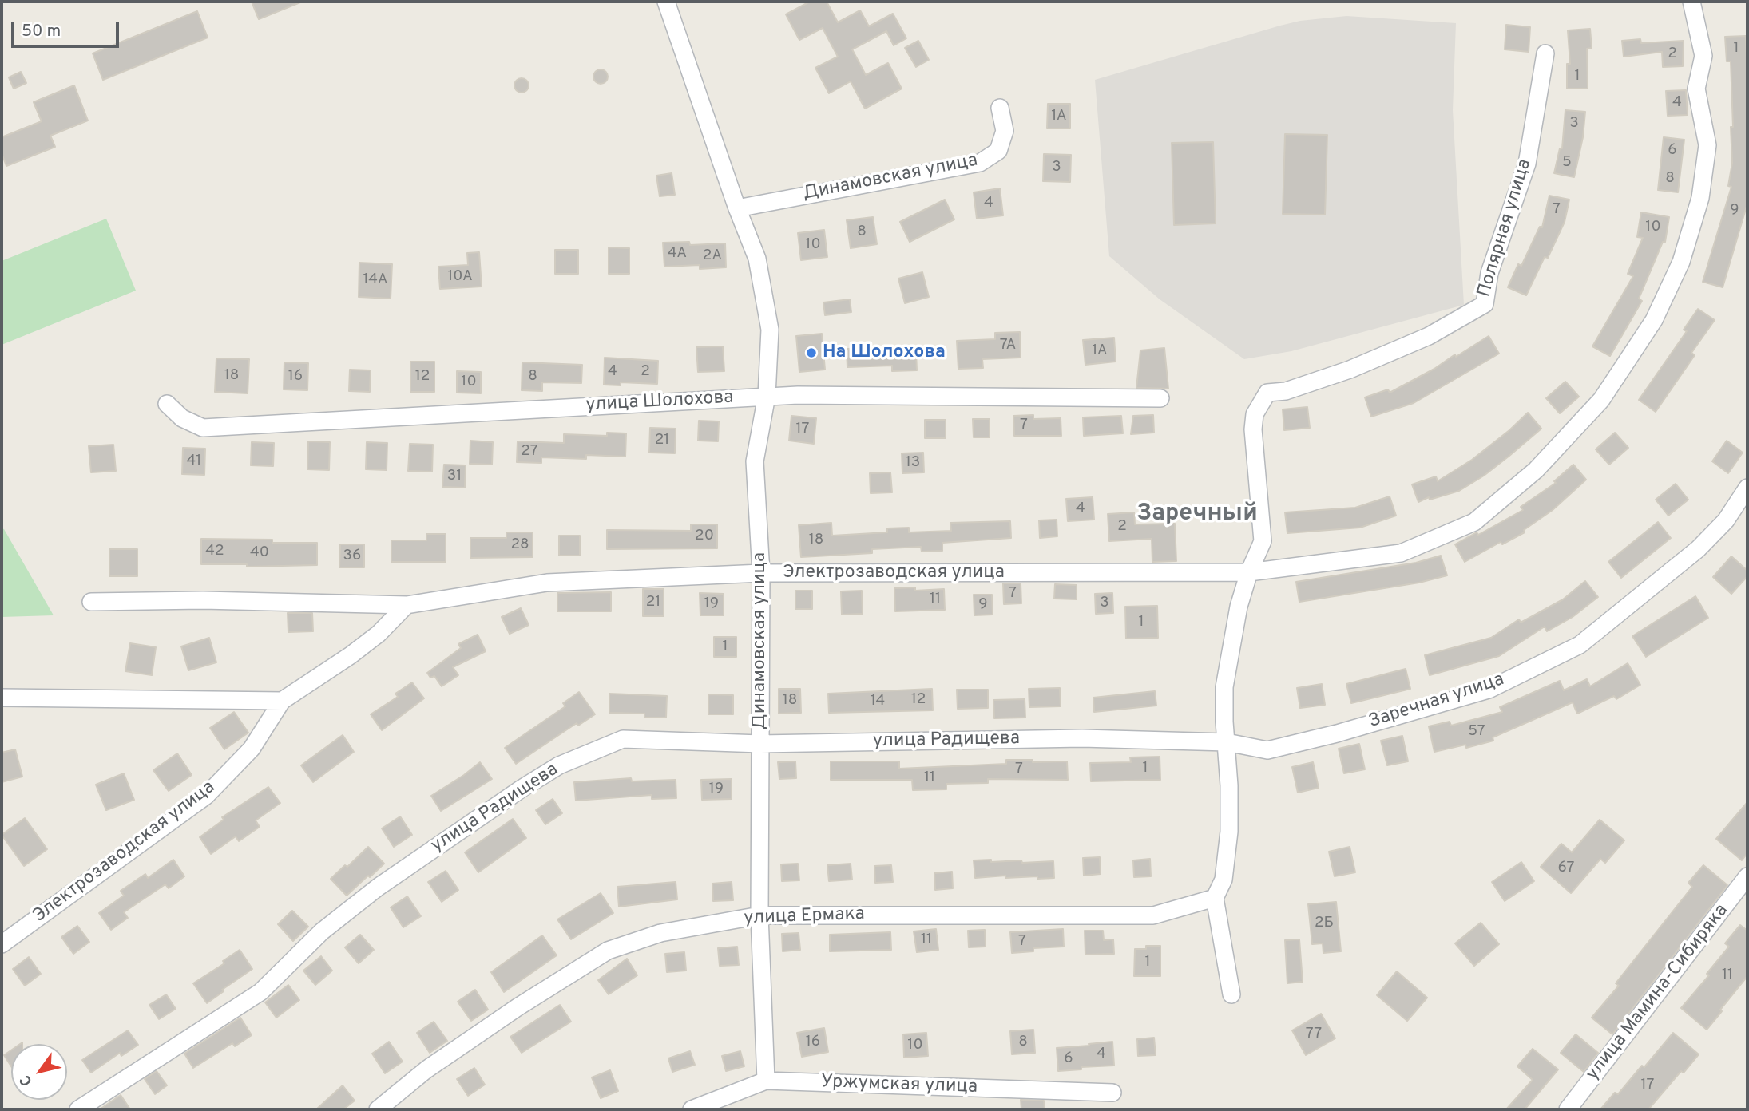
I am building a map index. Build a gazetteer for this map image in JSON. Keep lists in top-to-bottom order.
{
  "streets": {
    "street": [
      "Динамовская улица",
      "Полярная улица",
      "улица Шолохова",
      "Электрозаводская улица",
      "Заречная улица",
      "улица Радищева",
      "улица Ермака",
      "улица Мамина-Сибиряка",
      "Уржумская улица"
    ]
  },
  "crossings": [
    ["Динамовская улица", "улица Шолохова"],
    ["Динамовская улица", "Электрозаводская улица"],
    ["Динамовская улица", "улица Радищева"],
    ["Динамовская улица", "улица Ермака"],
    ["Динамовская улица", "Уржумская улица"],
    ["Полярная улица", "Электрозаводская улица"],
    ["Заречная улица", "улица Радищева"]
  ],
  "districts": ["Заречный"],
  "places": ["На Шолохова"],
  "house_numbers": [
    "1",
    "2",
    "1",
    "4",
    "1А",
    "3",
    "6",
    "5",
    "3",
    "8",
    "4",
    "7",
    "9",
    "10",
    "8",
    "10",
    "4А",
    "2А",
    "10А",
    "14А",
    "7А",
    "1А",
    "4",
    "2",
    "18",
    "16",
    "12",
    "8",
    "10",
    "7",
    "17",
    "21",
    "27",
    "41",
    "13",
    "31",
    "4",
    "2",
    "20",
    "18",
    "28",
    "42",
    "40",
    "36",
    "7",
    "11",
    "21",
    "3",
    "19",
    "9",
    "1",
    "1",
    "12",
    "18",
    "14",
    "57",
    "1",
    "7",
    "11",
    "19",
    "67",
    "2Б",
    "11",
    "7",
    "1",
    "11",
    "77",
    "16",
    "8",
    "10",
    "4",
    "6",
    "17"
  ],
  "scale_bar": "50 m",
  "north": "bottom left"
}
